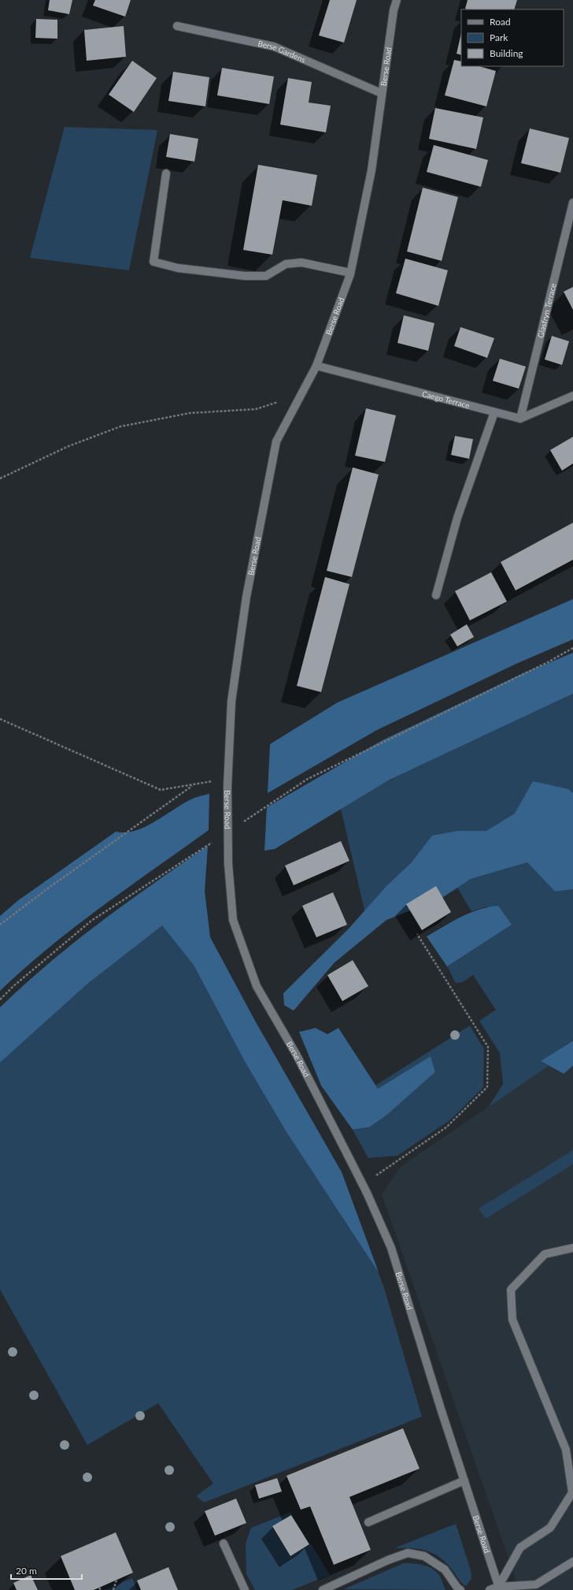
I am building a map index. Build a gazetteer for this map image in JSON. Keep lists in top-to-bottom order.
{
  "streets": {
    "main road": [
      "Berse Gardens",
      "Berse Road",
      "Glasfryn Terrace",
      "Caego Terrace"
    ]
  },
  "crossings": [
    ["Berse Gardens", "Berse Road"],
    ["Berse Road", "Caego Terrace"],
    ["Glasfryn Terrace", "Caego Terrace"]
  ],
  "legend": ["Road", "Park", "Building"],
  "scale_bar": "20 m"
}
